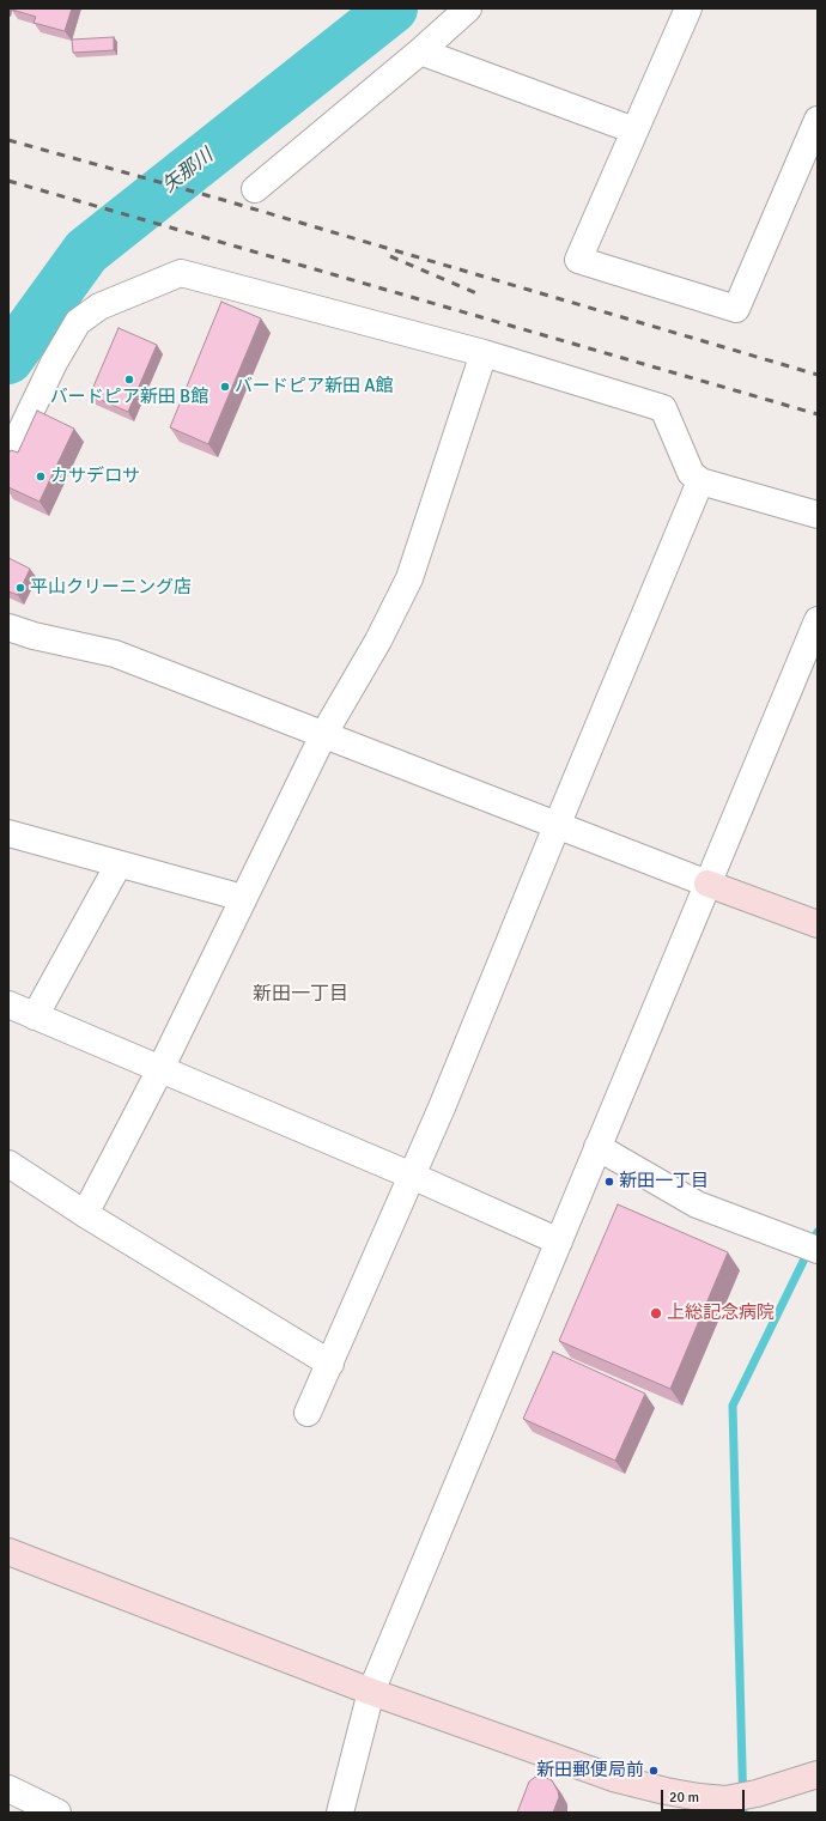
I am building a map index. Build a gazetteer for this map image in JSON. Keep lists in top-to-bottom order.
{
  "districts": ["新田一丁目"],
  "water": ["矢那川"],
  "places": [
    "バードピア新田 B館",
    "バードピア新田 A館",
    "カサデロサ",
    "平山クリーニング店",
    "新田一丁目",
    "上総記念病院",
    "新田郵便局前"
  ],
  "scale_bar": "20 m"
}
